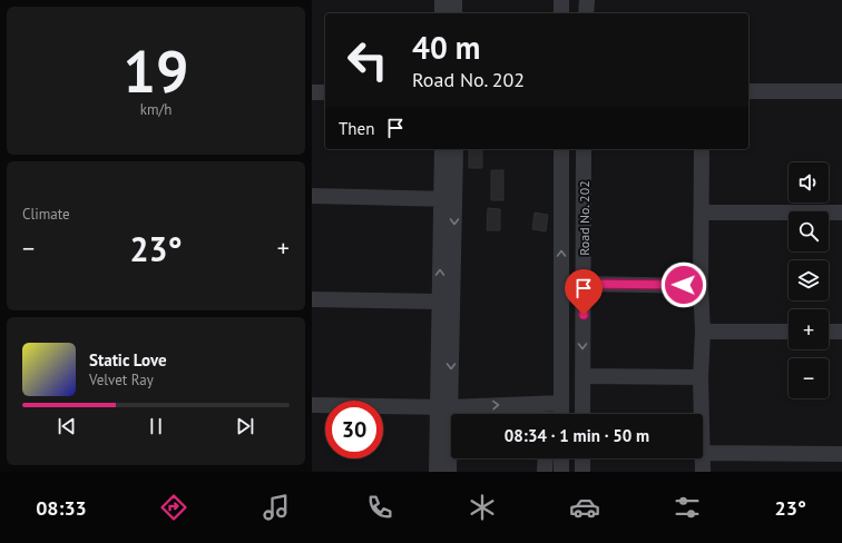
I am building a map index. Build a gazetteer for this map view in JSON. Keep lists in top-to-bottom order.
{
  "streets": {
    "street": ["Road No. 202"]
  },
  "page": {
    "tile": [
      ["19", "km/h"],
      "Climate"
    ],
    "turn": ["40 m", "Road No. 202"],
    "then": "Then",
    "map_buttons": ["+", "−"],
    "heat": ["−", "23°", "+"],
    "song": ["Static Love", "Velvet Ray"],
    "limit": "30",
    "trip": "08:34 · 1 min · 50 m",
    "tabs": ["08:33", "23°"]
  }
}
